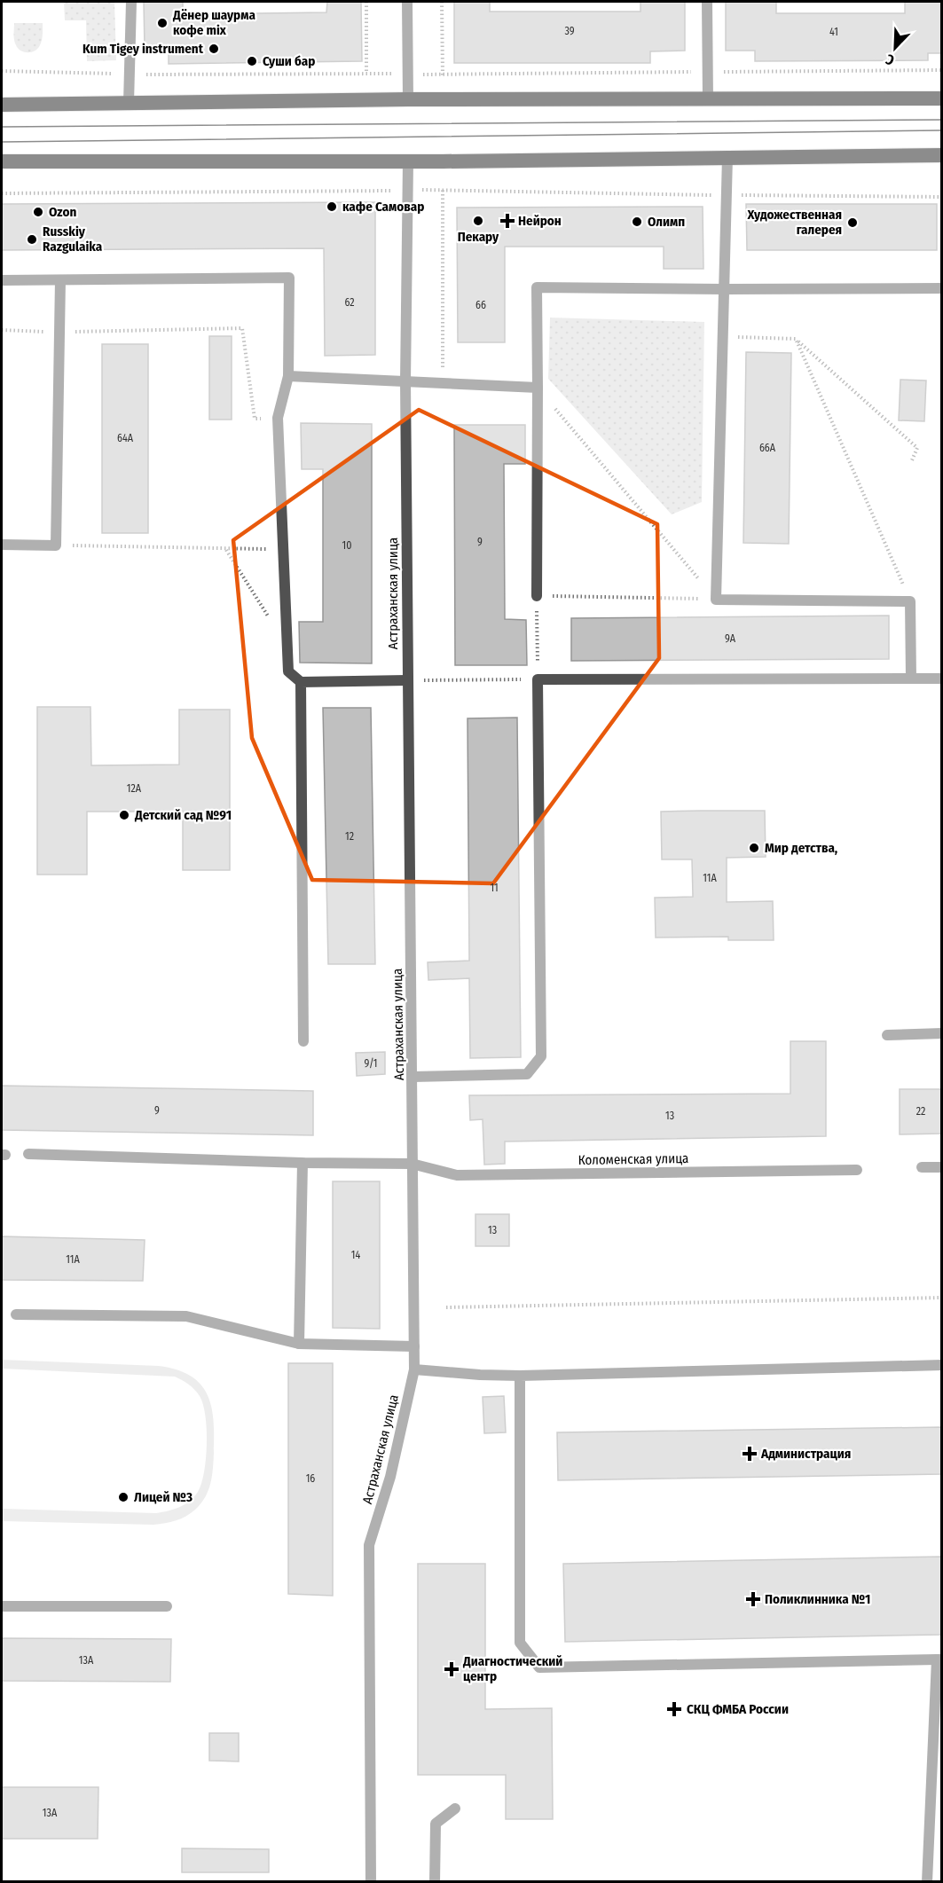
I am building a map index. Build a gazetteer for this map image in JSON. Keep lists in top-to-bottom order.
{
  "streets": {
    "street": ["Астраханская улица", "Коломенская улица"]
  },
  "crossings": [
    ["Астраханская улица", "Коломенская улица"]
  ],
  "places": {
    "other": [
      "Дёнер шаурма кофе mix",
      "Kum Tigey instrument",
      "Суши бар",
      "кафе Самовар",
      "Ozon",
      "Пекару",
      "Олимп",
      "Художественная галерея",
      "Russkiy Razgulaika",
      "Детский сад №91",
      "Мир детства,",
      "Лицей №3"
    ],
    "health": [
      "Нейрон",
      "Администрация",
      "Поликлинника №1",
      "Диагностический центр",
      "СКЦ ФМБА России"
    ]
  },
  "house_numbers": [
    "39",
    "41",
    "62",
    "66",
    "64А",
    "66А",
    "9",
    "10",
    "9А",
    "12А",
    "12",
    "11А",
    "11",
    "9/1",
    "9",
    "22",
    "13",
    "13",
    "14",
    "11А",
    "16",
    "13А",
    "13А"
  ],
  "north": "bottom left"
}
